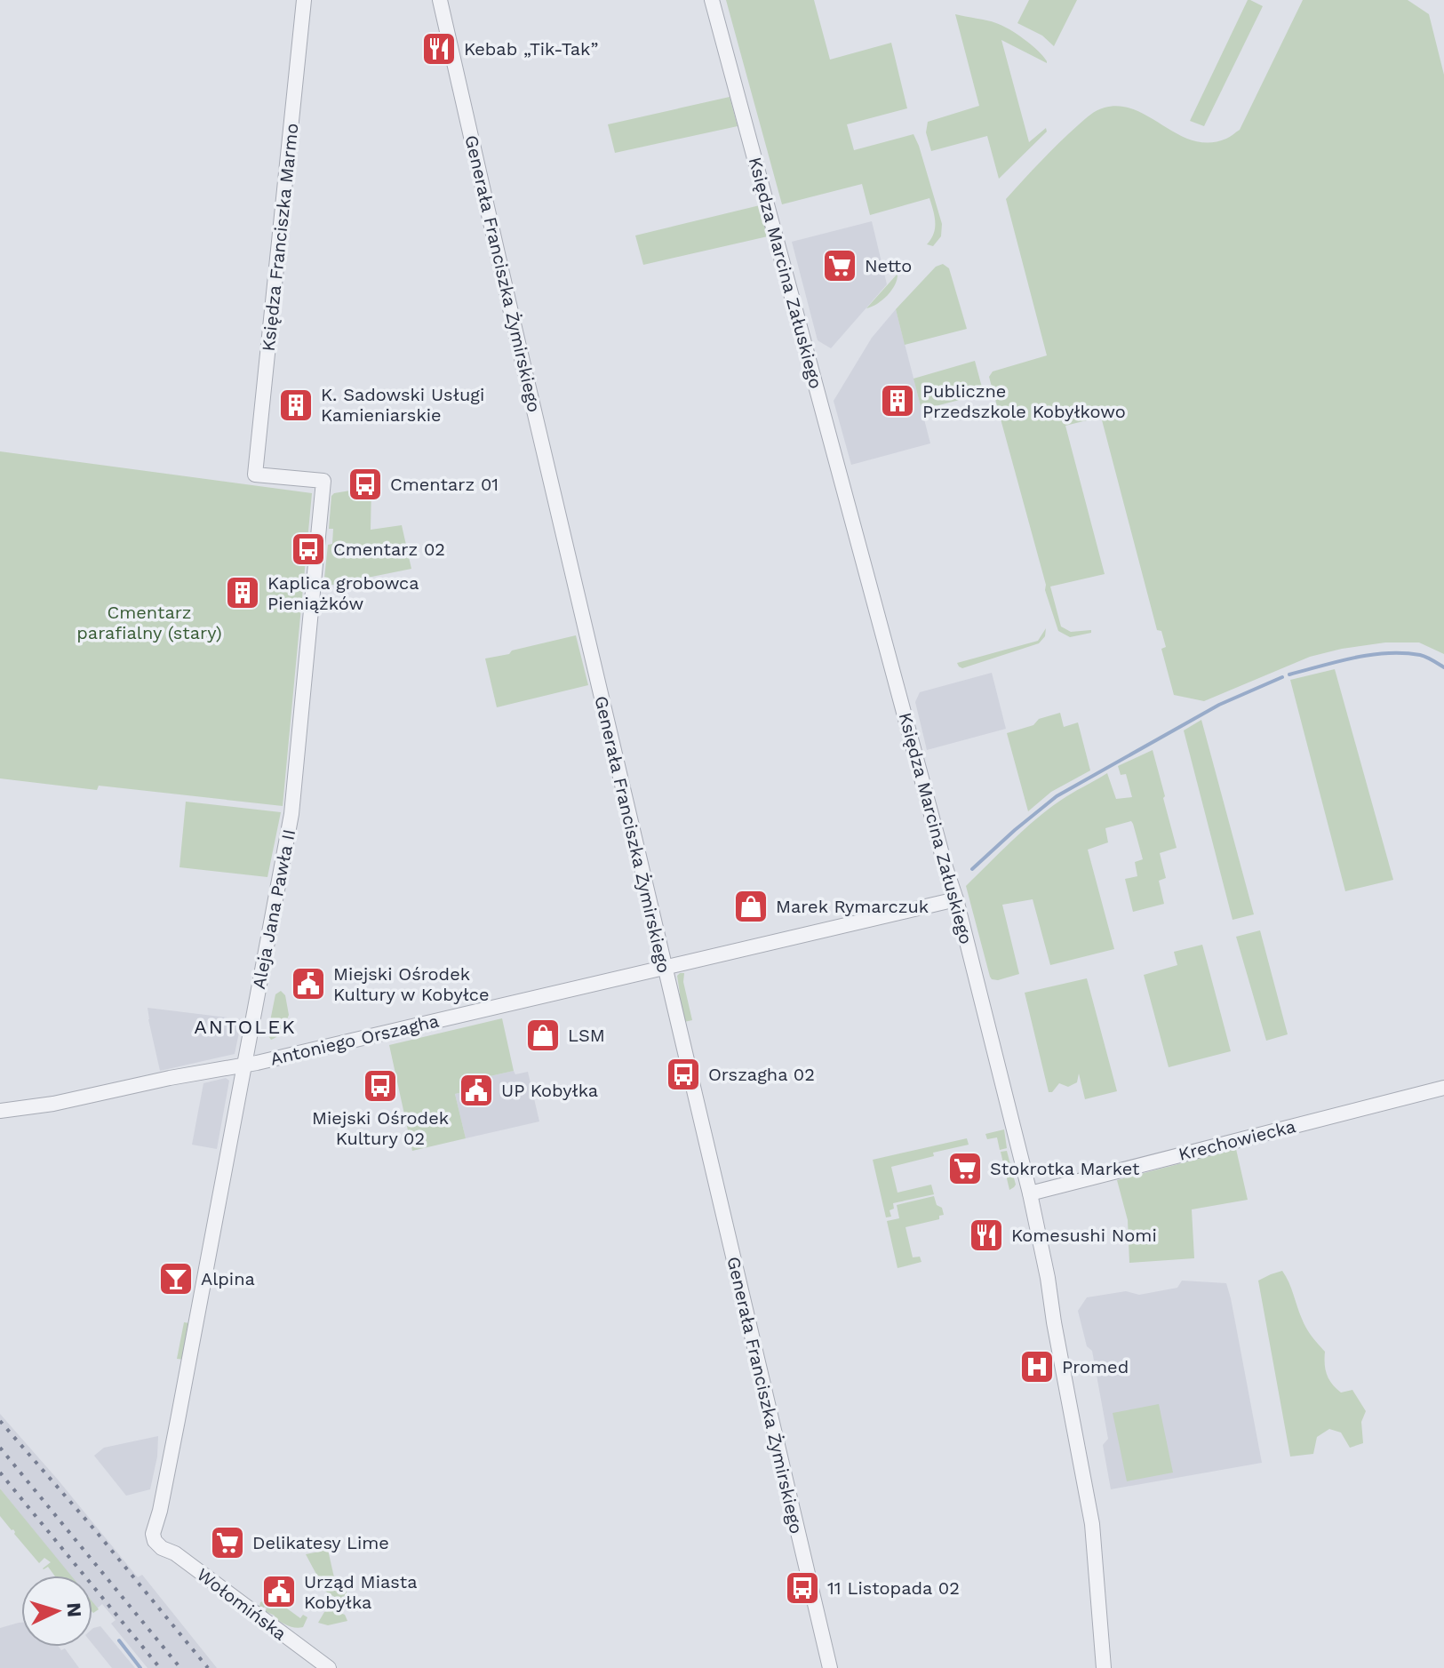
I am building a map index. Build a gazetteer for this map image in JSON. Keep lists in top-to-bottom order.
{
  "streets": {
    "street": [
      "Księdza Franciszka Marmo",
      "Księdza Marcina Załuskiego",
      "Generała Franciszka Żymirskiego",
      "Aleja Jana Pawła II",
      "Antoniego Orszagha",
      "Krechowiecka",
      "Wołomińska"
    ]
  },
  "crossings": [
    ["Księdza Franciszka Marmo", "Aleja Jana Pawła II"],
    ["Księdza Marcina Załuskiego", "Antoniego Orszagha"],
    ["Księdza Marcina Załuskiego", "Krechowiecka"],
    ["Generała Franciszka Żymirskiego", "Antoniego Orszagha"],
    ["Aleja Jana Pawła II", "Antoniego Orszagha"],
    ["Aleja Jana Pawła II", "Wołomińska"]
  ],
  "districts": ["ANTOLEK"],
  "parks": ["Cmentarz parafialny (stary)"],
  "places": {
    "restaurant": ["Kebab „Tik-Tak”", "Komesushi Nomi"],
    "supermarket": ["Netto", "Stokrotka Market", "Delikatesy Lime"],
    "building": ["Publiczne Przedszkole Kobyłkowo", "K. Sadowski Usługi Kamieniarskie", "Kaplica grobowca Pieniążków"],
    "bus stop": [
      "Cmentarz 01",
      "Cmentarz 02",
      "Orszagha 02",
      "Miejski Ośrodek Kultury 02",
      "11 Listopada 02"
    ],
    "shop": ["Marek Rymarczuk", "LSM"],
    "public building": ["Miejski Ośrodek Kultury w Kobyłce", "UP Kobyłka", "Urząd Miasta Kobyłka"],
    "bar": ["Alpina"],
    "hospital": ["Promed"]
  },
  "north": "right"
}
